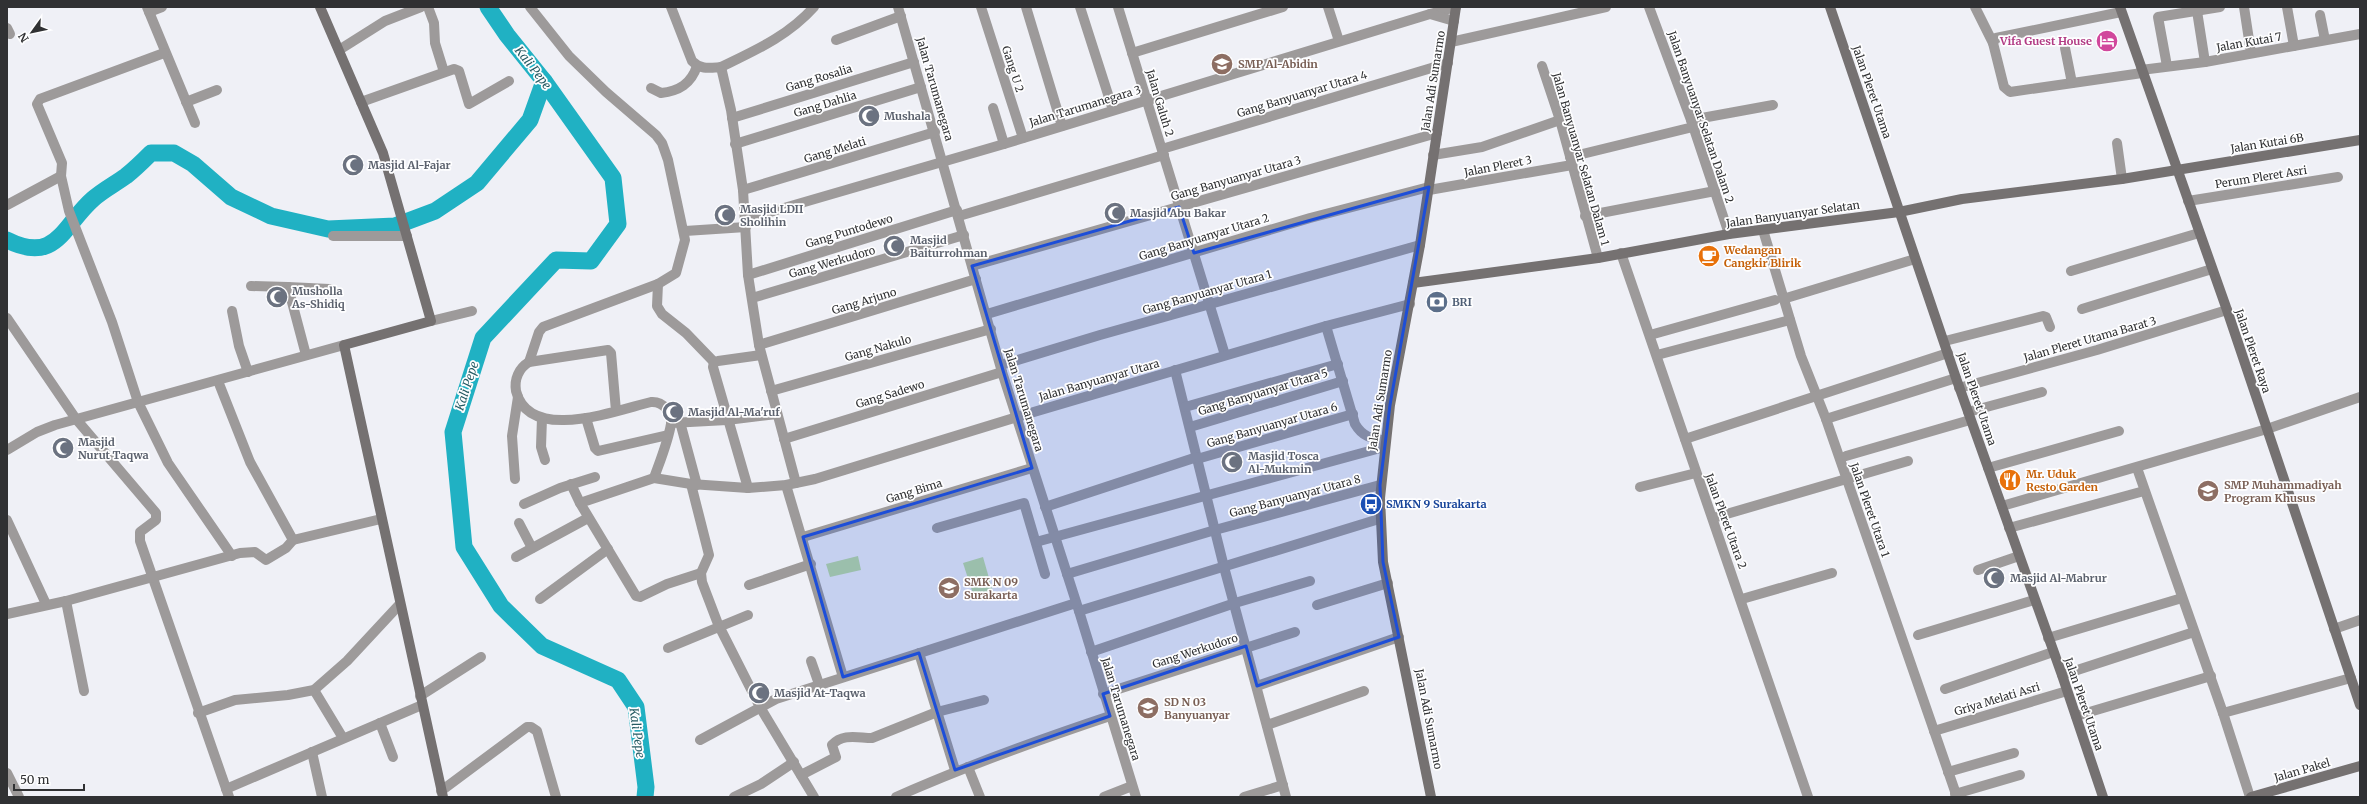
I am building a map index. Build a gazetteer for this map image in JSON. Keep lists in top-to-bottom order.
{
  "streets": {
    "street": [
      "Jalan Kutai 7",
      "Gang U 2",
      "Gang Rosalia",
      "Jalan Adi Sumarmo",
      "Jalan Tarumanegara",
      "Jalan Pleret Utama",
      "Gang Banyuanyar Utara 4",
      "Jalan Galuh 2",
      "Gang Dahlia",
      "Jalan Tarumanegara 3",
      "Jalan Banyuanyar Selatan Dalam 2",
      "Jalan Kutai 6B",
      "Gang Melati",
      "Jalan Banyuanyar Selatan Dalam 1",
      "Jalan Pleret 3",
      "Perum Pleret Asri",
      "Gang Banyuanyar Utara 3",
      "Jalan Banyuanyar Selatan",
      "Gang Puntodewo",
      "Gang Banyuanyar Utara 2",
      "Gang Werkudoro",
      "Gang Banyuanyar Utara 1",
      "Gang Arjuno",
      "Jalan Pleret Utama Barat 3",
      "Gang Nakulo",
      "Jalan Pleret Raya",
      "Jalan Banyuanyar Utara",
      "Gang Banyuanyar Utara 5",
      "Gang Sadewo",
      "Gang Banyuanyar Utara 6",
      "Gang Bima",
      "Gang Banyuanyar Utara 8",
      "Jalan Pleret Utara 1",
      "Jalan Pleret Utara 2",
      "Griya Melati Asri",
      "Jalan Pakel"
    ]
  },
  "crossings": [
    ["Jalan Kutai 7", "Jalan Pleret Raya"],
    ["Gang U 2", "Jalan Tarumanegara 3"],
    ["Gang Rosalia", "Jalan Tarumanegara"],
    ["Jalan Adi Sumarmo", "Gang Banyuanyar Utara 4"],
    ["Jalan Adi Sumarmo", "Jalan Tarumanegara 3"],
    ["Jalan Adi Sumarmo", "Jalan Pleret 3"],
    ["Jalan Adi Sumarmo", "Gang Banyuanyar Utara 3"],
    ["Jalan Adi Sumarmo", "Jalan Banyuanyar Selatan"],
    ["Jalan Adi Sumarmo", "Gang Banyuanyar Utara 2"],
    ["Jalan Adi Sumarmo", "Gang Banyuanyar Utara 1"],
    ["Jalan Adi Sumarmo", "Jalan Banyuanyar Utara"],
    ["Jalan Adi Sumarmo", "Gang Banyuanyar Utara 8"],
    ["Jalan Tarumanegara", "Gang Banyuanyar Utara 4"],
    ["Jalan Tarumanegara", "Gang Dahlia"],
    ["Jalan Tarumanegara", "Jalan Tarumanegara 3"],
    ["Jalan Tarumanegara", "Gang Melati"],
    ["Jalan Tarumanegara", "Gang Banyuanyar Utara 3"],
    ["Jalan Tarumanegara", "Gang Puntodewo"],
    ["Jalan Tarumanegara", "Gang Banyuanyar Utara 2"],
    ["Jalan Tarumanegara", "Gang Werkudoro"],
    ["Jalan Tarumanegara", "Gang Banyuanyar Utara 1"],
    ["Jalan Tarumanegara", "Gang Arjuno"],
    ["Jalan Tarumanegara", "Gang Nakulo"],
    ["Jalan Tarumanegara", "Jalan Banyuanyar Utara"],
    ["Jalan Tarumanegara", "Gang Sadewo"],
    ["Jalan Tarumanegara", "Gang Banyuanyar Utara 6"],
    ["Jalan Tarumanegara", "Gang Bima"],
    ["Jalan Tarumanegara", "Gang Banyuanyar Utara 8"],
    ["Jalan Pleret Utama", "Jalan Banyuanyar Selatan"],
    ["Jalan Pleret Utama", "Jalan Pleret Utama Barat 3"],
    ["Jalan Pleret Utama", "Griya Melati Asri"],
    ["Gang Banyuanyar Utara 4", "Jalan Galuh 2"],
    ["Gang Banyuanyar Utara 4", "Gang Puntodewo"],
    ["Jalan Galuh 2", "Jalan Tarumanegara 3"],
    ["Jalan Galuh 2", "Gang Banyuanyar Utara 3"],
    ["Jalan Galuh 2", "Gang Banyuanyar Utara 2"],
    ["Jalan Galuh 2", "Gang Banyuanyar Utara 1"],
    ["Jalan Galuh 2", "Jalan Banyuanyar Utara"],
    ["Jalan Banyuanyar Selatan Dalam 2", "Jalan Pleret 3"],
    ["Jalan Banyuanyar Selatan Dalam 2", "Jalan Banyuanyar Selatan"],
    ["Jalan Kutai 6B", "Jalan Banyuanyar Selatan"],
    ["Jalan Kutai 6B", "Jalan Pleret Raya"],
    ["Jalan Banyuanyar Selatan Dalam 1", "Jalan Pleret 3"],
    ["Jalan Banyuanyar Selatan Dalam 1", "Jalan Banyuanyar Selatan"],
    ["Jalan Pleret 3", "Gang Banyuanyar Utara 2"],
    ["Perum Pleret Asri", "Jalan Pleret Raya"],
    ["Jalan Banyuanyar Selatan", "Jalan Pleret Raya"],
    ["Jalan Banyuanyar Selatan", "Jalan Pleret Utara 1"],
    ["Jalan Banyuanyar Selatan", "Jalan Pleret Utara 2"],
    ["Gang Banyuanyar Utara 1", "Gang Sadewo"],
    ["Jalan Pleret Utama Barat 3", "Jalan Pleret Raya"],
    ["Jalan Pleret Utama Barat 3", "Jalan Pleret Utara 1"],
    ["Jalan Pleret Utara 1", "Griya Melati Asri"]
  ],
  "water": ["Kali Pepe"],
  "places": {
    "hotel": ["Vifa Guest House"],
    "school or university": [
      "SMP Al-Abidin",
      "SMP Muhammadiyah Program Khusus",
      "SMK N 09 Surakarta",
      "SD N 03 Banyuanyar"
    ],
    "mosque": [
      "Mushala",
      "Masjid Al-Fajar",
      "Masjid Abu Bakar",
      "Masjid LDII Sholihin",
      "Masjid Baiturrohman",
      "Musholla As-Shidiq",
      "Masjid Al-Ma'ruf",
      "Masjid Nurut Taqwa",
      "Masjid Tosca Al-Mukmin",
      "Masjid Al-Mabrur",
      "Masjid At-Taqwa"
    ],
    "cafe": ["Wedangan Cangkir Blirik"],
    "bank": ["BRI"],
    "restaurant": ["Mr. Uduk Resto Garden"],
    "bus stop": ["SMKN 9 Surakarta"]
  },
  "scale_bar": "50 m",
  "north": "bottom left"
}
